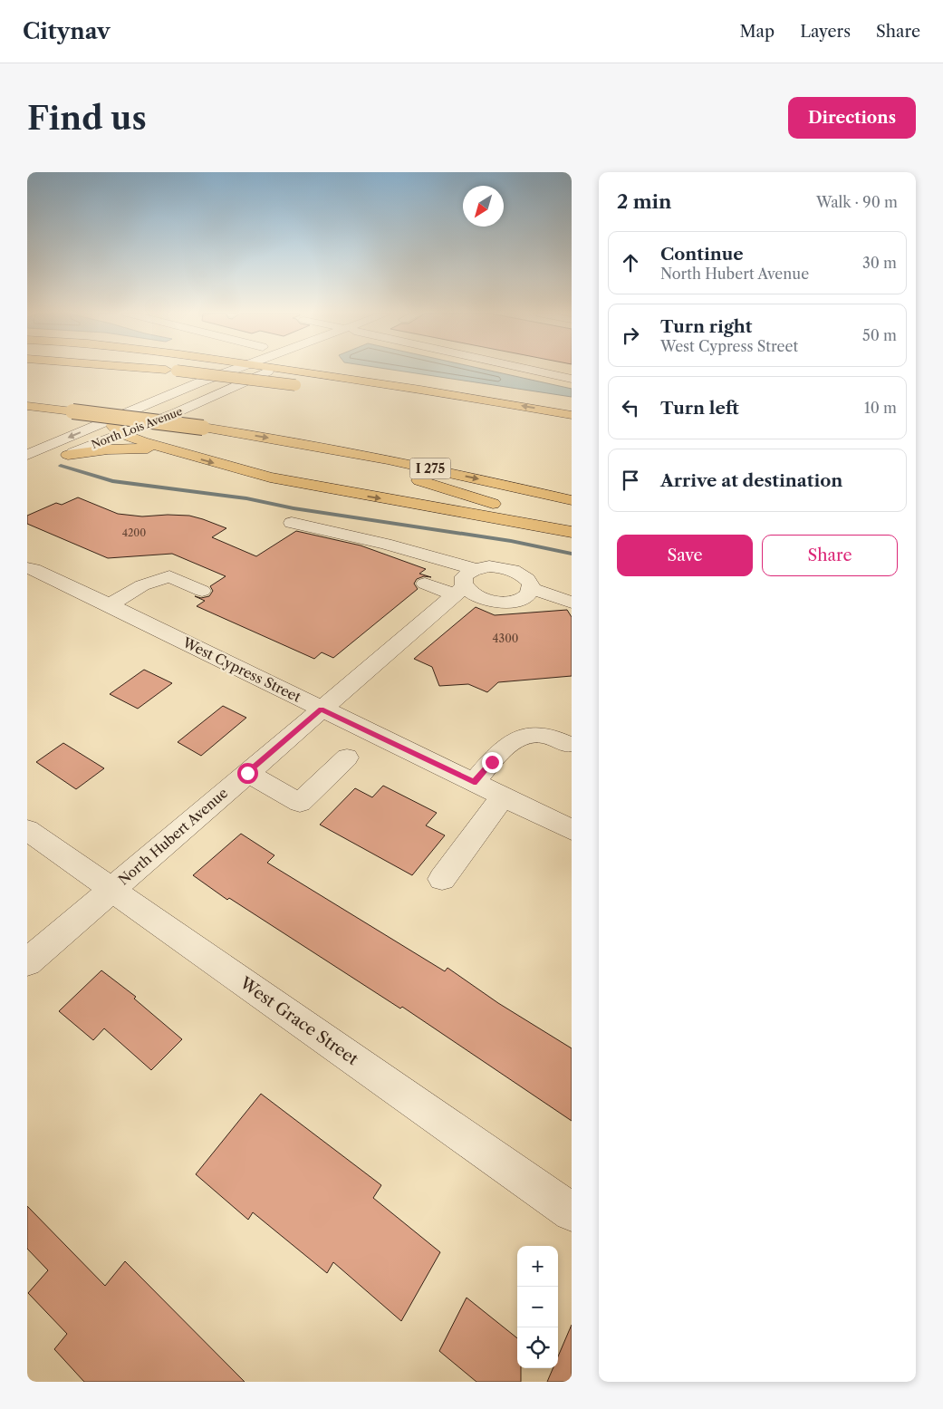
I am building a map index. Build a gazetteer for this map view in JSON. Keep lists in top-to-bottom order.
{
  "streets": {
    "highway": ["I 275"],
    "street": [
      "North Lois Avenue",
      "West Cypress Street",
      "North Hubert Avenue",
      "West Grace Street"
    ]
  },
  "crossings": [
    ["West Cypress Street", "North Hubert Avenue"],
    ["North Hubert Avenue", "West Grace Street"]
  ],
  "house_numbers": ["4200", "4300"],
  "north": "bottom left",
  "page": {
    "header": "Citynav",
    "nav": ["Map", "Layers", "Share"],
    "buttons": [
      "Directions",
      ["Save", "Share"]
    ],
    "title": "Find us",
    "heading": ["2 min", "Walk · 90 m"],
    "list": [
      ["Continue", "North Hubert Avenue", "30 m"],
      ["Turn right", "West Cypress Street", "50 m"],
      ["Turn left", "10 m"],
      "Arrive at destination"
    ],
    "map_buttons": ["+", "−"]
  }
}
